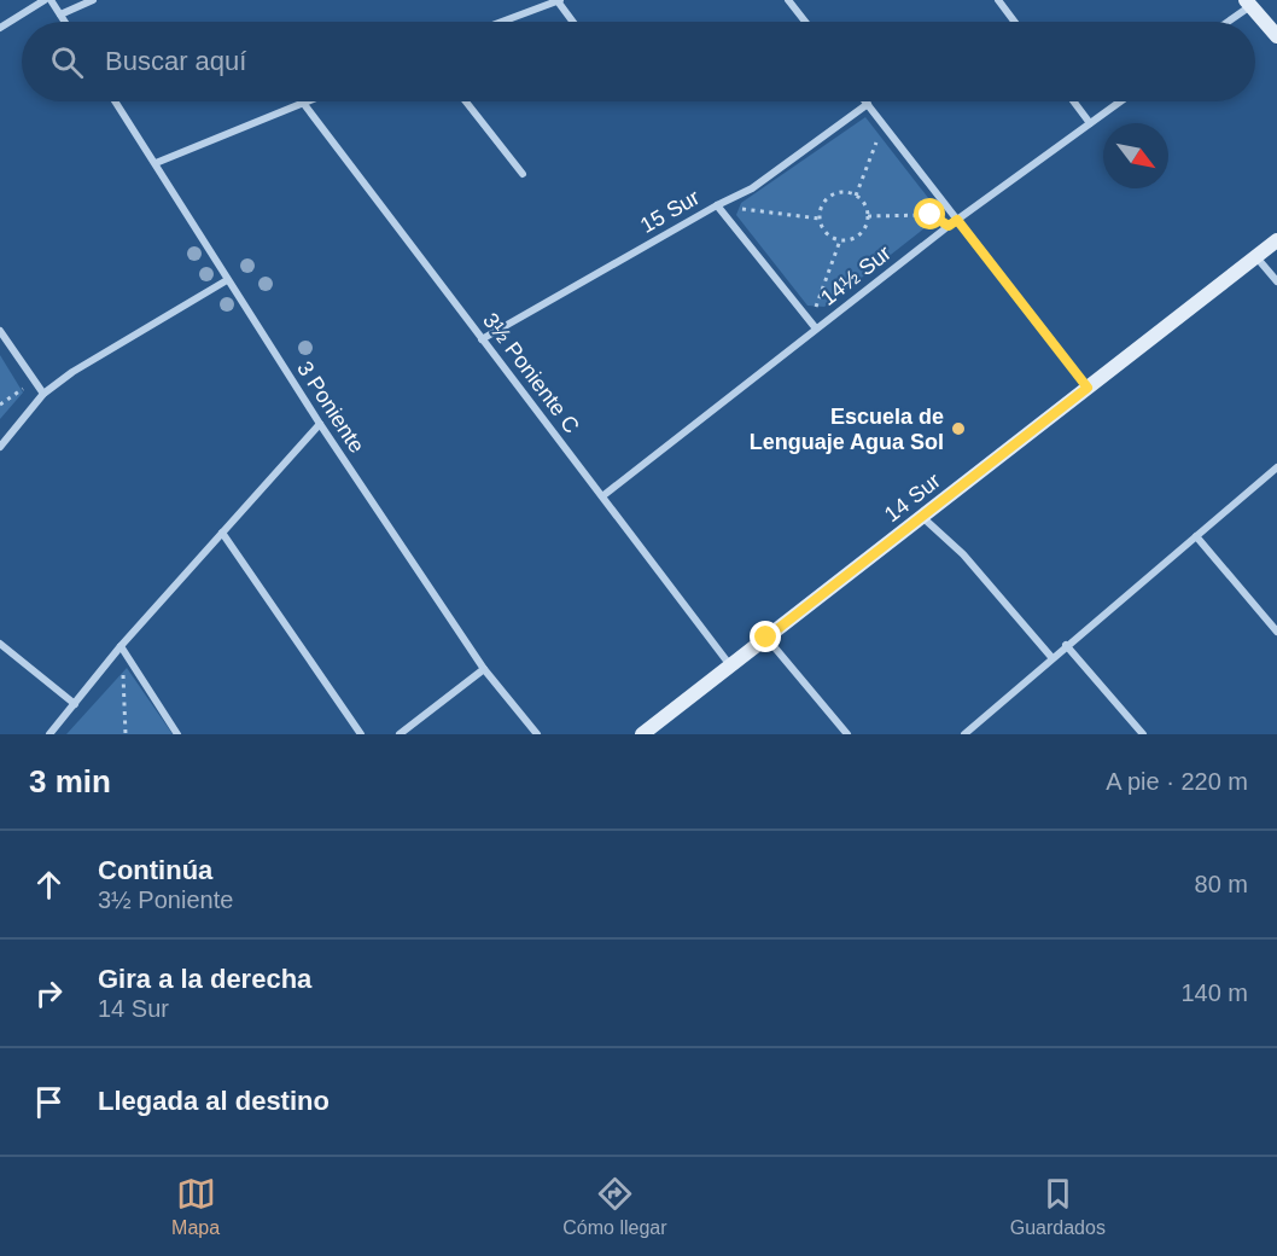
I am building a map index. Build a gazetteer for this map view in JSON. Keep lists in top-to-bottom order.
{
  "streets": {
    "street": [
      "15 Sur",
      "14½ Sur",
      "3½ Poniente C",
      "3 Poniente",
      "14 Sur"
    ]
  },
  "crossings": [
    ["15 Sur", "3½ Poniente C"],
    ["14½ Sur", "3½ Poniente C"],
    ["3½ Poniente C", "14 Sur"]
  ],
  "places": ["Escuela de Lenguaje Agua Sol"],
  "north": "bottom right",
  "page": {
    "search": "Buscar aquí",
    "heading": ["3 min", "A pie · 220 m"],
    "list": [
      ["Continúa", "3½ Poniente", "80 m"],
      ["Gira a la derecha", "14 Sur", "140 m"],
      "Llegada al destino"
    ],
    "nav": ["Mapa", "Cómo llegar", "Guardados"]
  }
}
